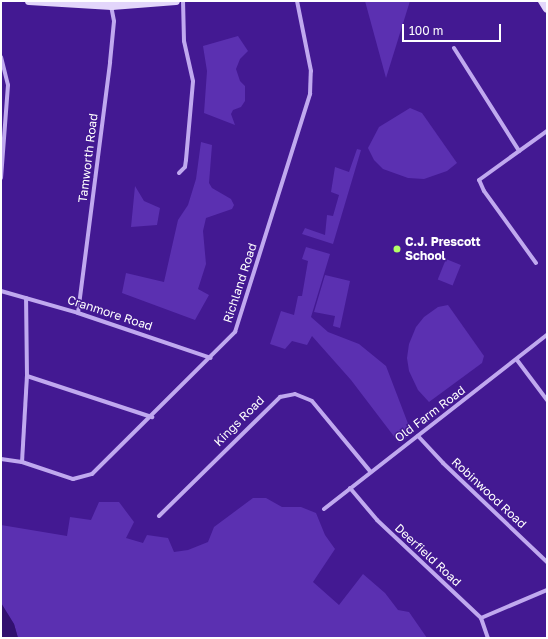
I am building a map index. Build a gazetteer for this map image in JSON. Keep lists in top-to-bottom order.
{
  "streets": {
    "street": [
      "Tamworth Road",
      "Richland Road",
      "Cranmore Road",
      "Old Farm Road",
      "Kings Road",
      "Robinwood Road",
      "Deerfield Road"
    ]
  },
  "crossings": [
    ["Tamworth Road", "Cranmore Road"],
    ["Richland Road", "Cranmore Road"],
    ["Old Farm Road", "Kings Road"],
    ["Old Farm Road", "Robinwood Road"],
    ["Old Farm Road", "Deerfield Road"]
  ],
  "places": ["C.J. Prescott School"],
  "scale_bar": "100 m"
}
